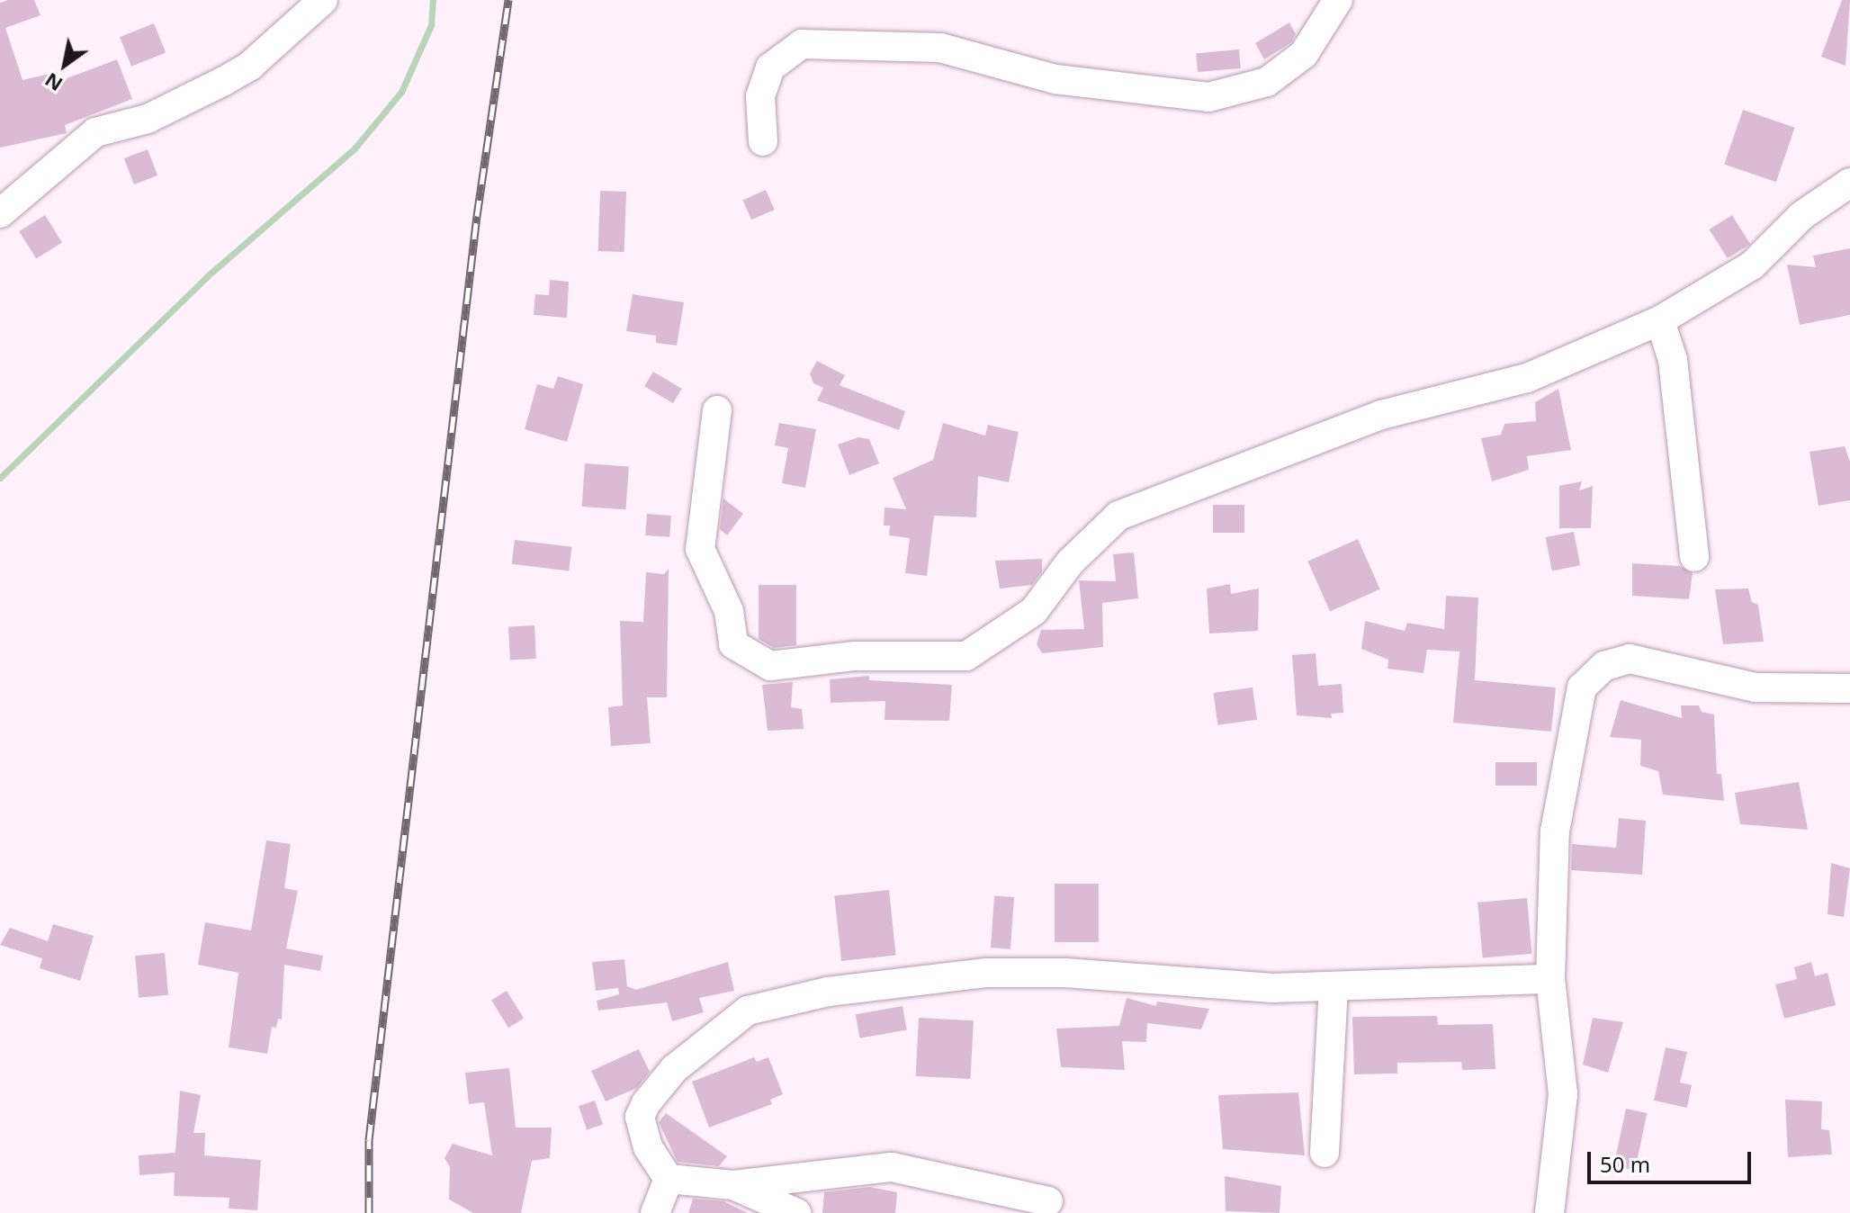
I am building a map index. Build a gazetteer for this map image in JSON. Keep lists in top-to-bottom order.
{
  "scale_bar": "50 m",
  "north": "bottom left"
}
